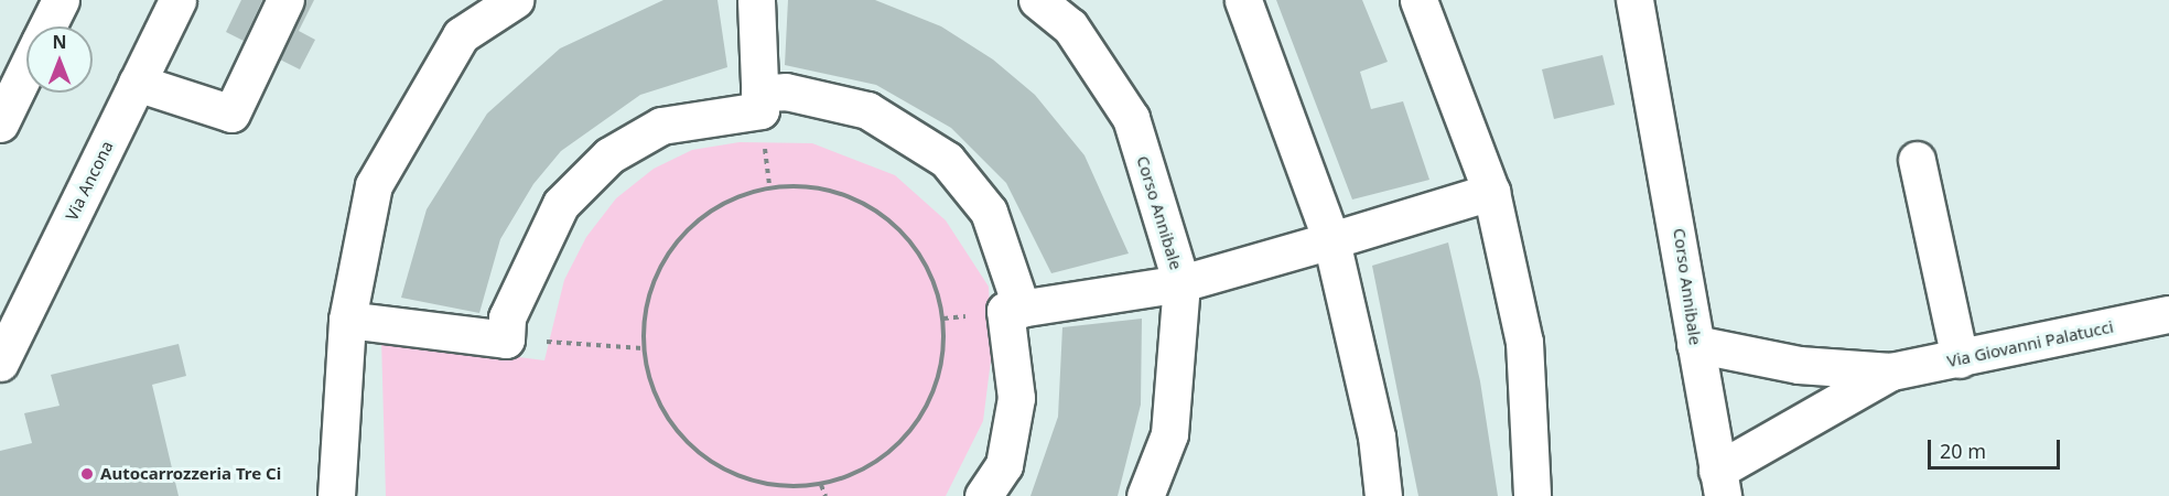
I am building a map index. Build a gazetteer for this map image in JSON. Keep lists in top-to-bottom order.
{
  "streets": {
    "street": ["Via Ancona", "Corso Annibale", "Via Giovanni Palatucci"]
  },
  "crossings": [
    ["Corso Annibale", "Via Giovanni Palatucci"]
  ],
  "places": ["Autocarrozzeria Tre Ci"],
  "scale_bar": "20 m",
  "north": "top"
}
